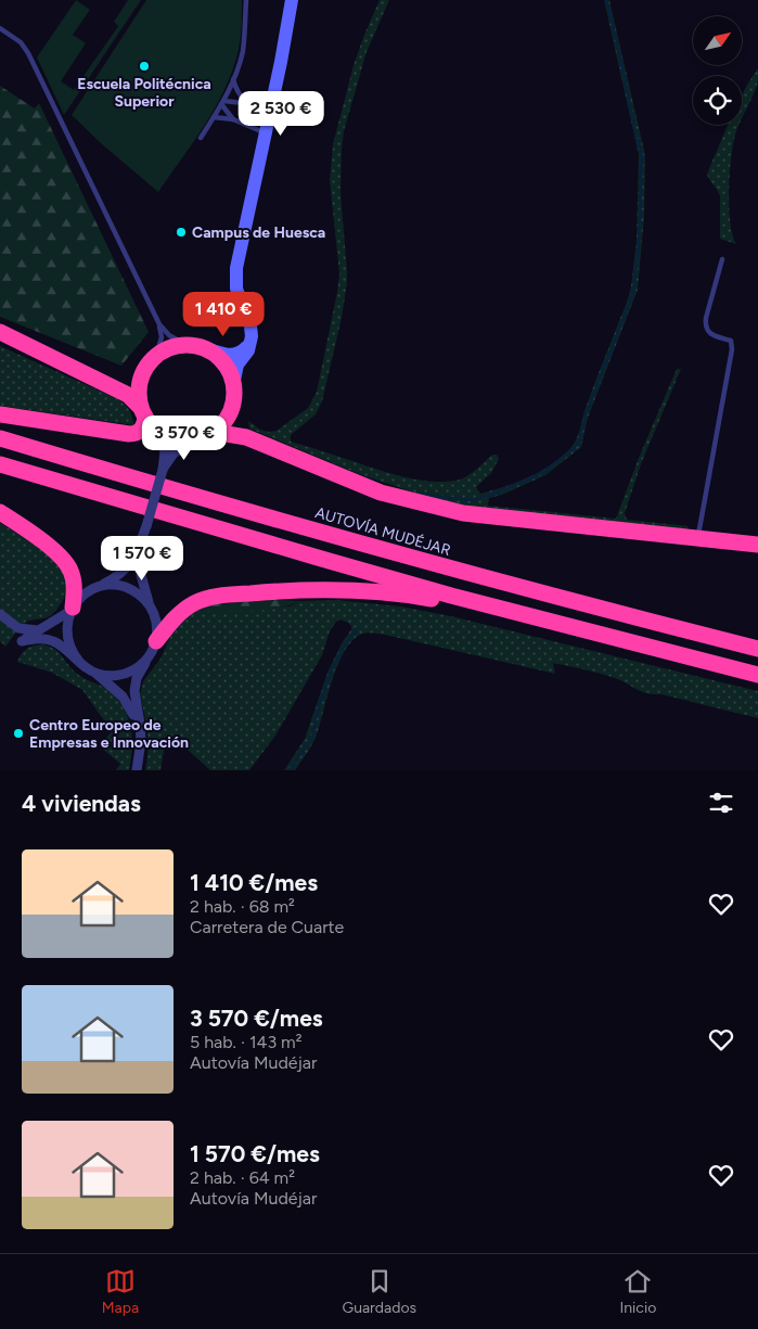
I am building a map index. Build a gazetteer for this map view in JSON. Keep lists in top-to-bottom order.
{
  "streets": {
    "highway": ["AUTOVÍA MUDÉJAR"]
  },
  "places": ["Escuela Politécnica Superior", "Campus de Huesca", "Centro Europeo de Empresas e Innovación"],
  "north": "top right",
  "page": {
    "price": [
      "2 530 €",
      "1 410 €",
      "3 570 €",
      "1 570 €"
    ],
    "heading": "4 viviendas",
    "list": [
      {
        "name": "1 410 €/mes",
        "note": "2 hab. · 68 m² · Carretera de Cuarte"
      },
      {
        "name": "3 570 €/mes",
        "note": "5 hab. · 143 m² · Autovía Mudéjar"
      },
      {
        "name": "1 570 €/mes",
        "note": "2 hab. · 64 m² · Autovía Mudéjar"
      }
    ],
    "tabs": ["Mapa", "Guardados", "Inicio"]
  }
}
